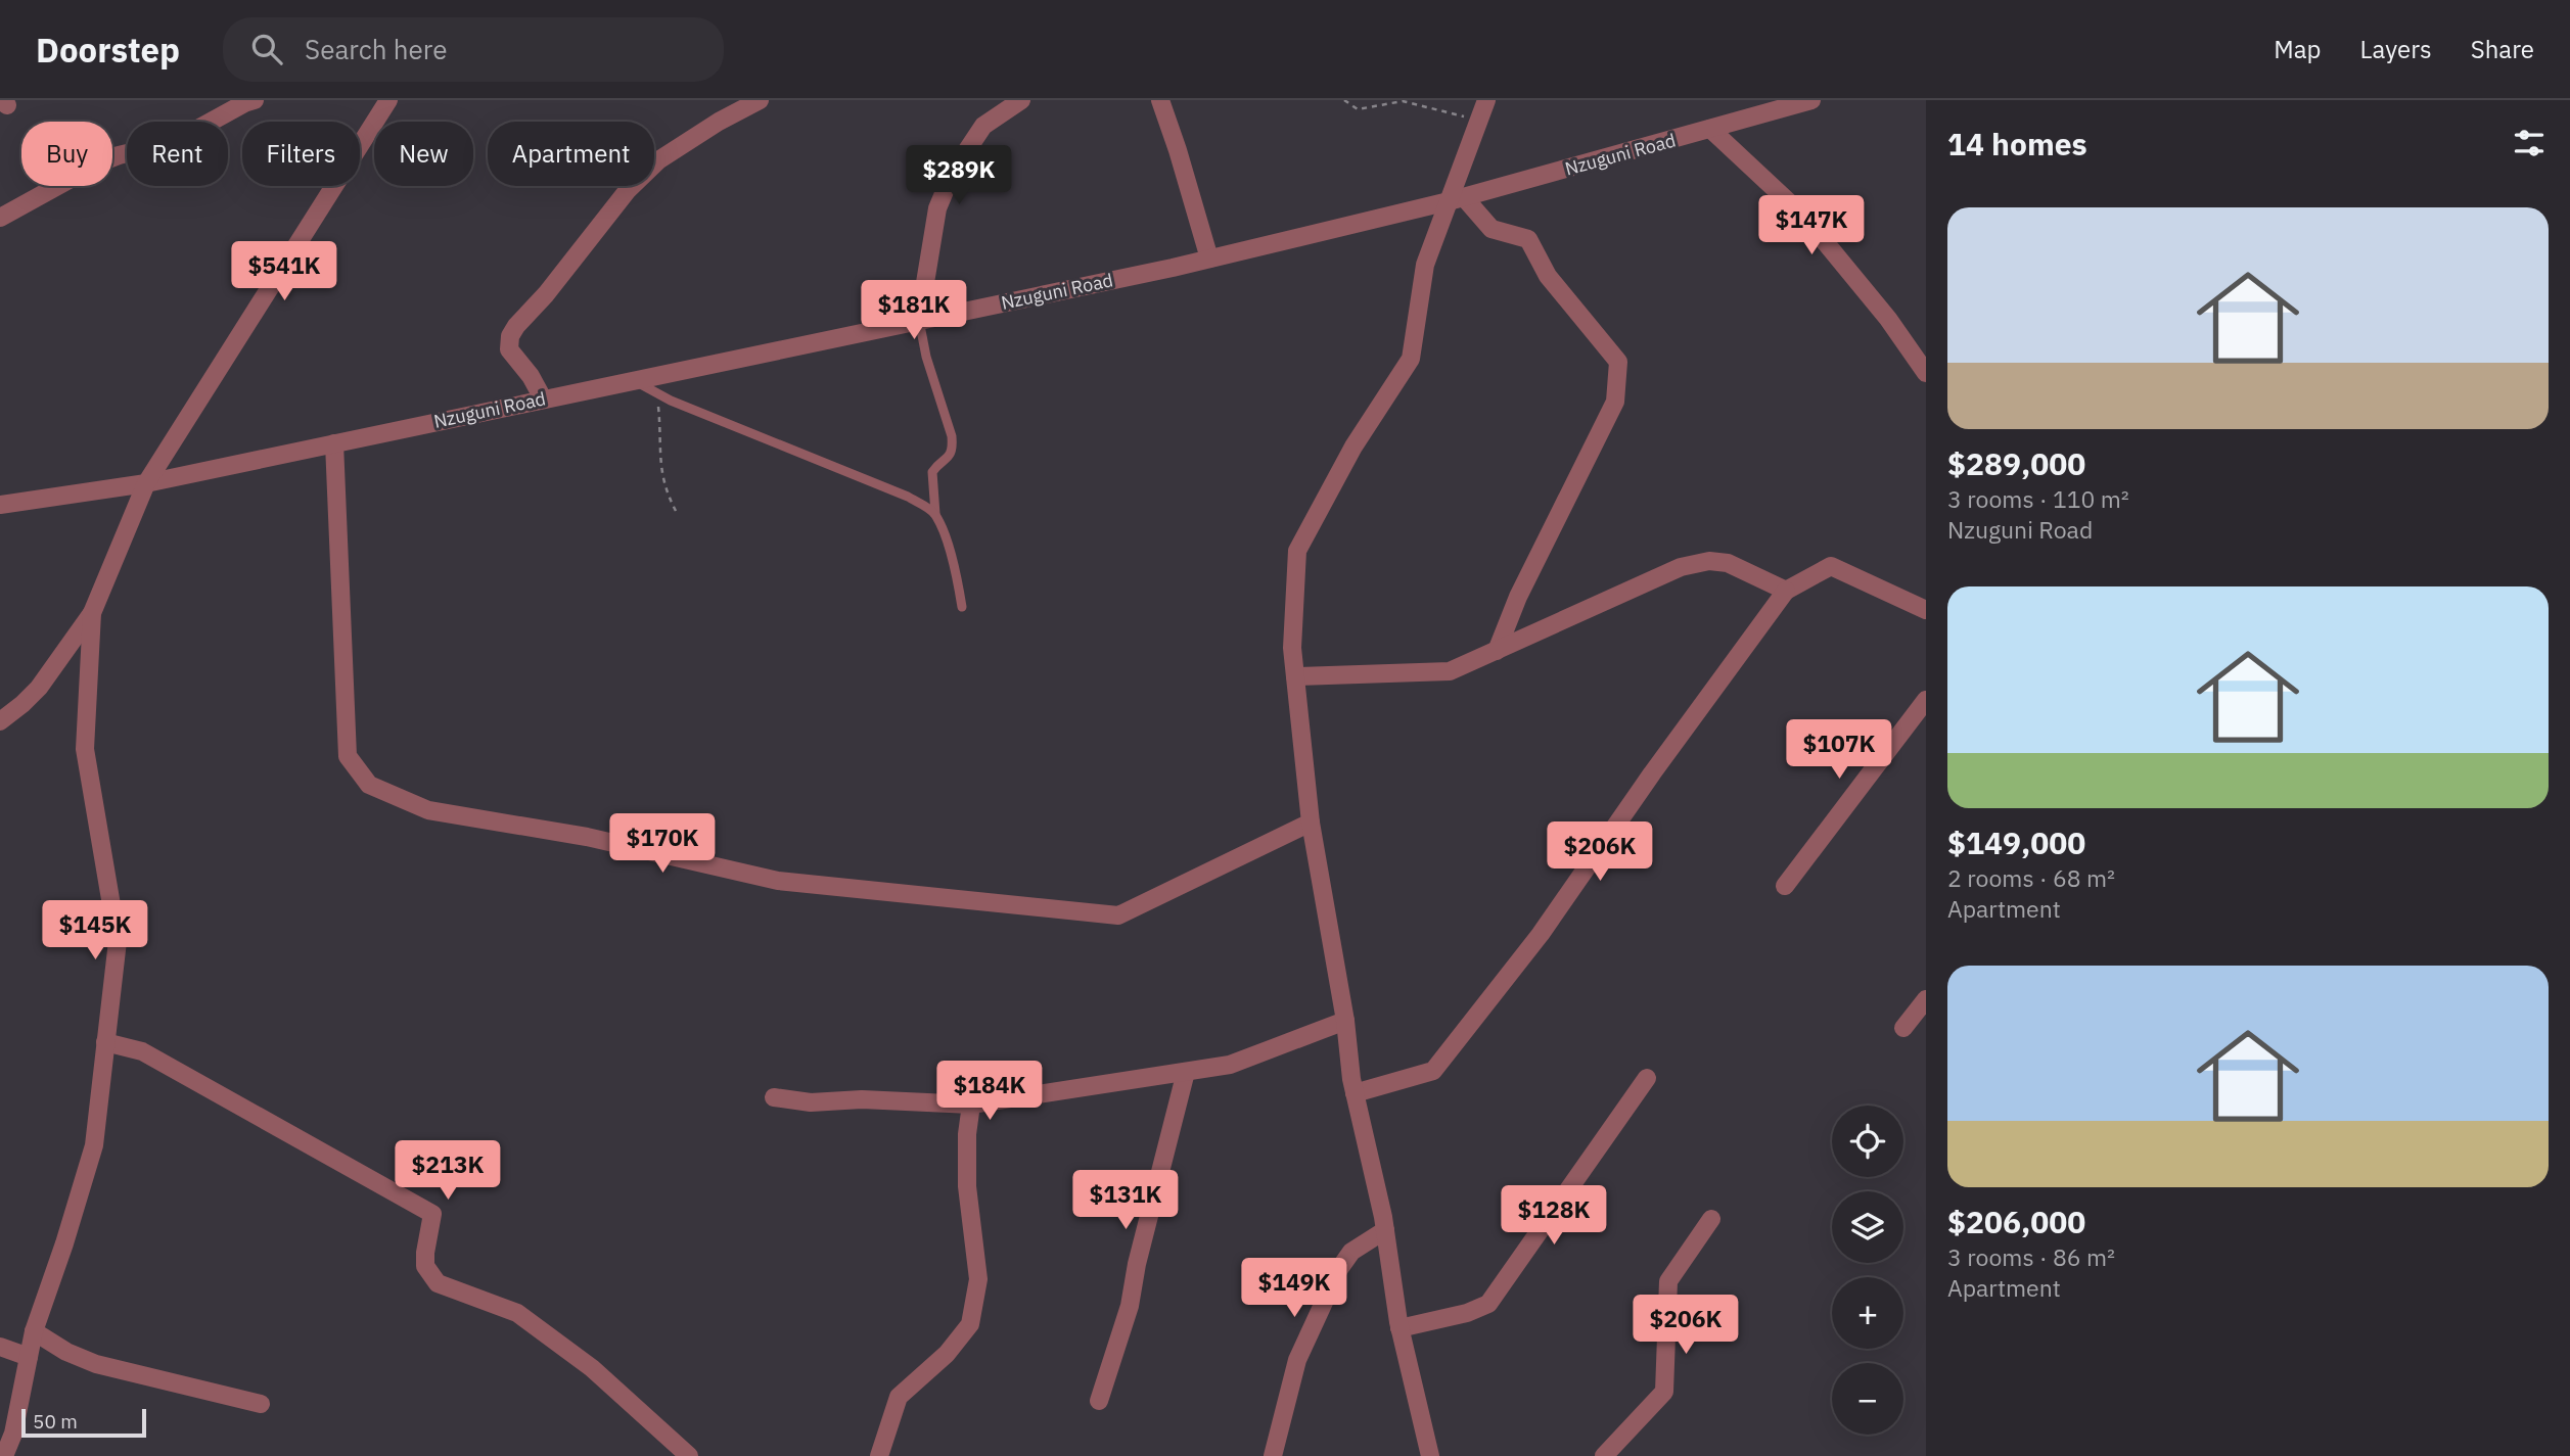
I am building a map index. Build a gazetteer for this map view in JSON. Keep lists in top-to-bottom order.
{
  "streets": {
    "street": ["Nzuguni Road"]
  },
  "scale_bar": "50 m",
  "page": {
    "header": "Doorstep",
    "search": "Search here",
    "nav": ["Map", "Layers", "Share"],
    "heading": "14 homes",
    "chip": [
      "Buy",
      "Rent",
      "Filters",
      "New",
      "Apartment"
    ],
    "price": [
      "$289K",
      "$147K",
      "$541K",
      "$181K",
      "$107K",
      "$170K",
      "$206K",
      "$145K",
      "$184K",
      "$213K",
      "$131K",
      "$128K",
      "$149K",
      "$206K"
    ],
    "list": [
      {
        "name": "$289,000",
        "note": "3 rooms · 110 m² · Nzuguni Road"
      },
      {
        "name": "$149,000",
        "note": "2 rooms · 68 m² · Apartment"
      },
      {
        "name": "$206,000",
        "note": "3 rooms · 86 m² · Apartment"
      }
    ],
    "map_buttons": ["+", "−"],
    "scale": "50 m"
  }
}
